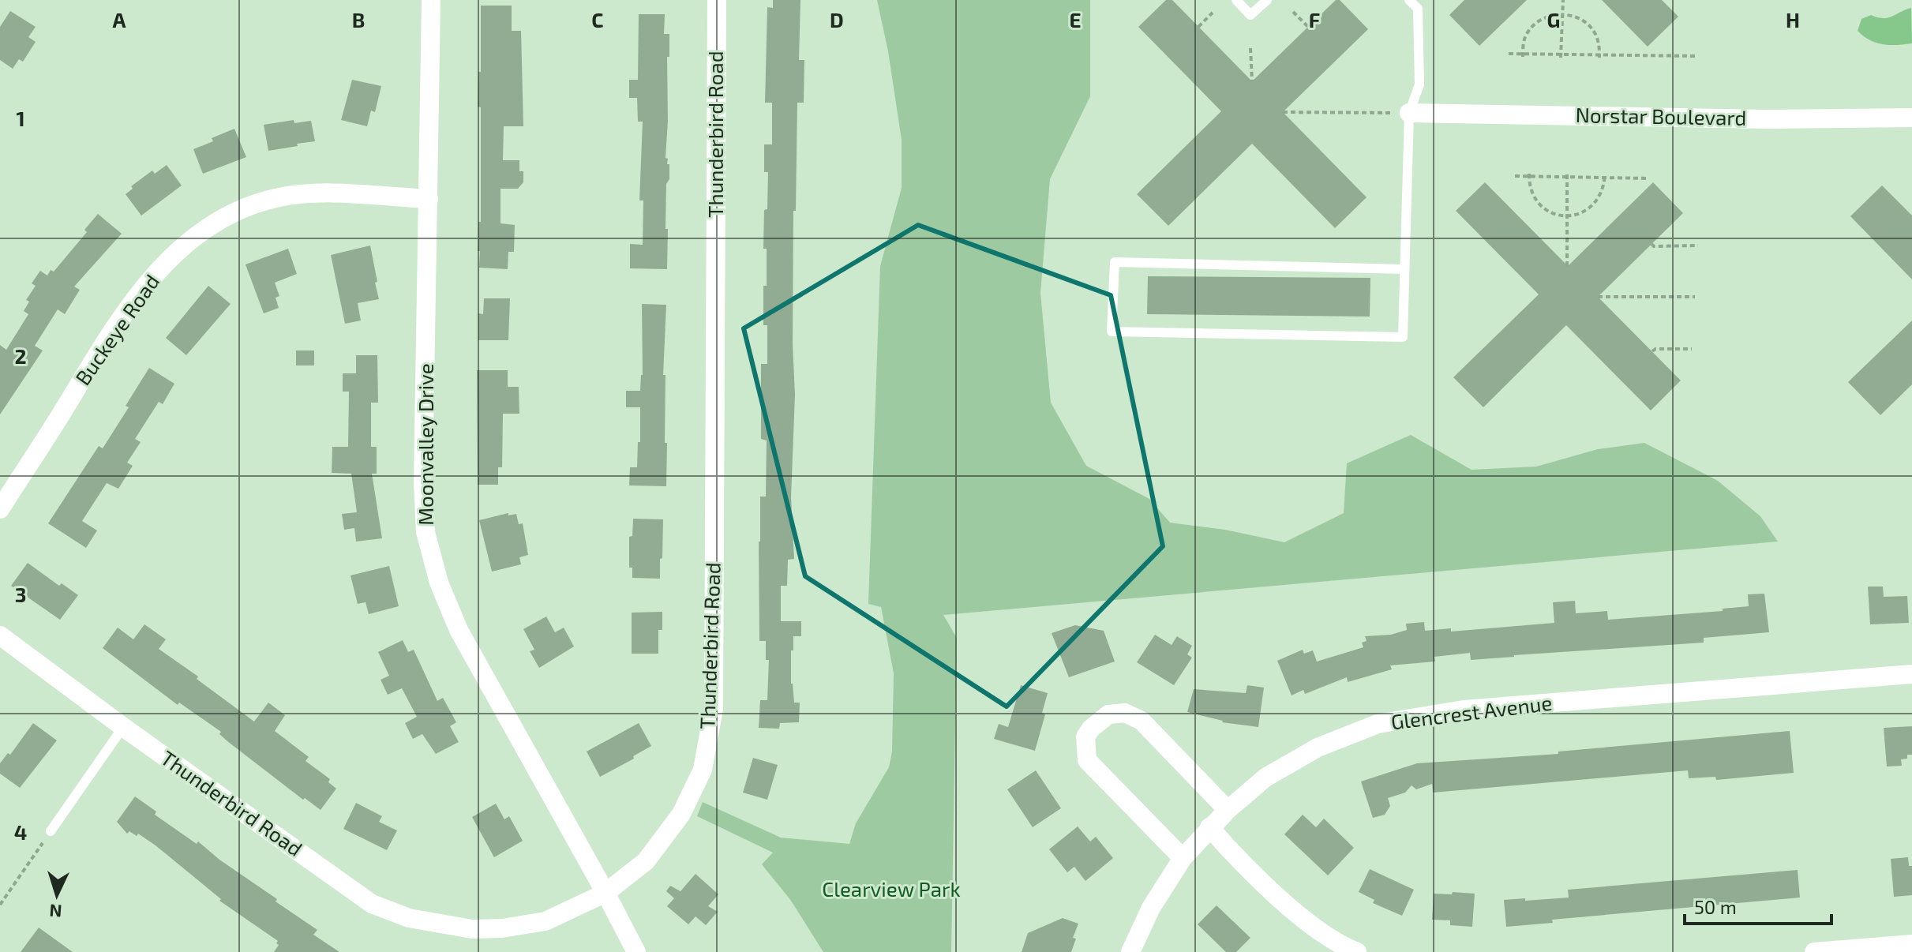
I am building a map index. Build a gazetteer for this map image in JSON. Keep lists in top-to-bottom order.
{
  "streets": {
    "street": [
      "Norstar Boulevard",
      "Thunderbird Road",
      "Buckeye Road",
      "Moonvalley Drive",
      "Glencrest Avenue"
    ]
  },
  "crossings": [
    ["Thunderbird Road", "Moonvalley Drive"],
    ["Buckeye Road", "Moonvalley Drive"]
  ],
  "parks": ["Clearview Park"],
  "scale_bar": "50 m",
  "north": "bottom",
  "grid": {
    "columns": [
      "A",
      "B",
      "C",
      "D",
      "E",
      "F",
      "G",
      "H"
    ],
    "rows": [
      "1",
      "2",
      "3",
      "4"
    ]
  }
}
